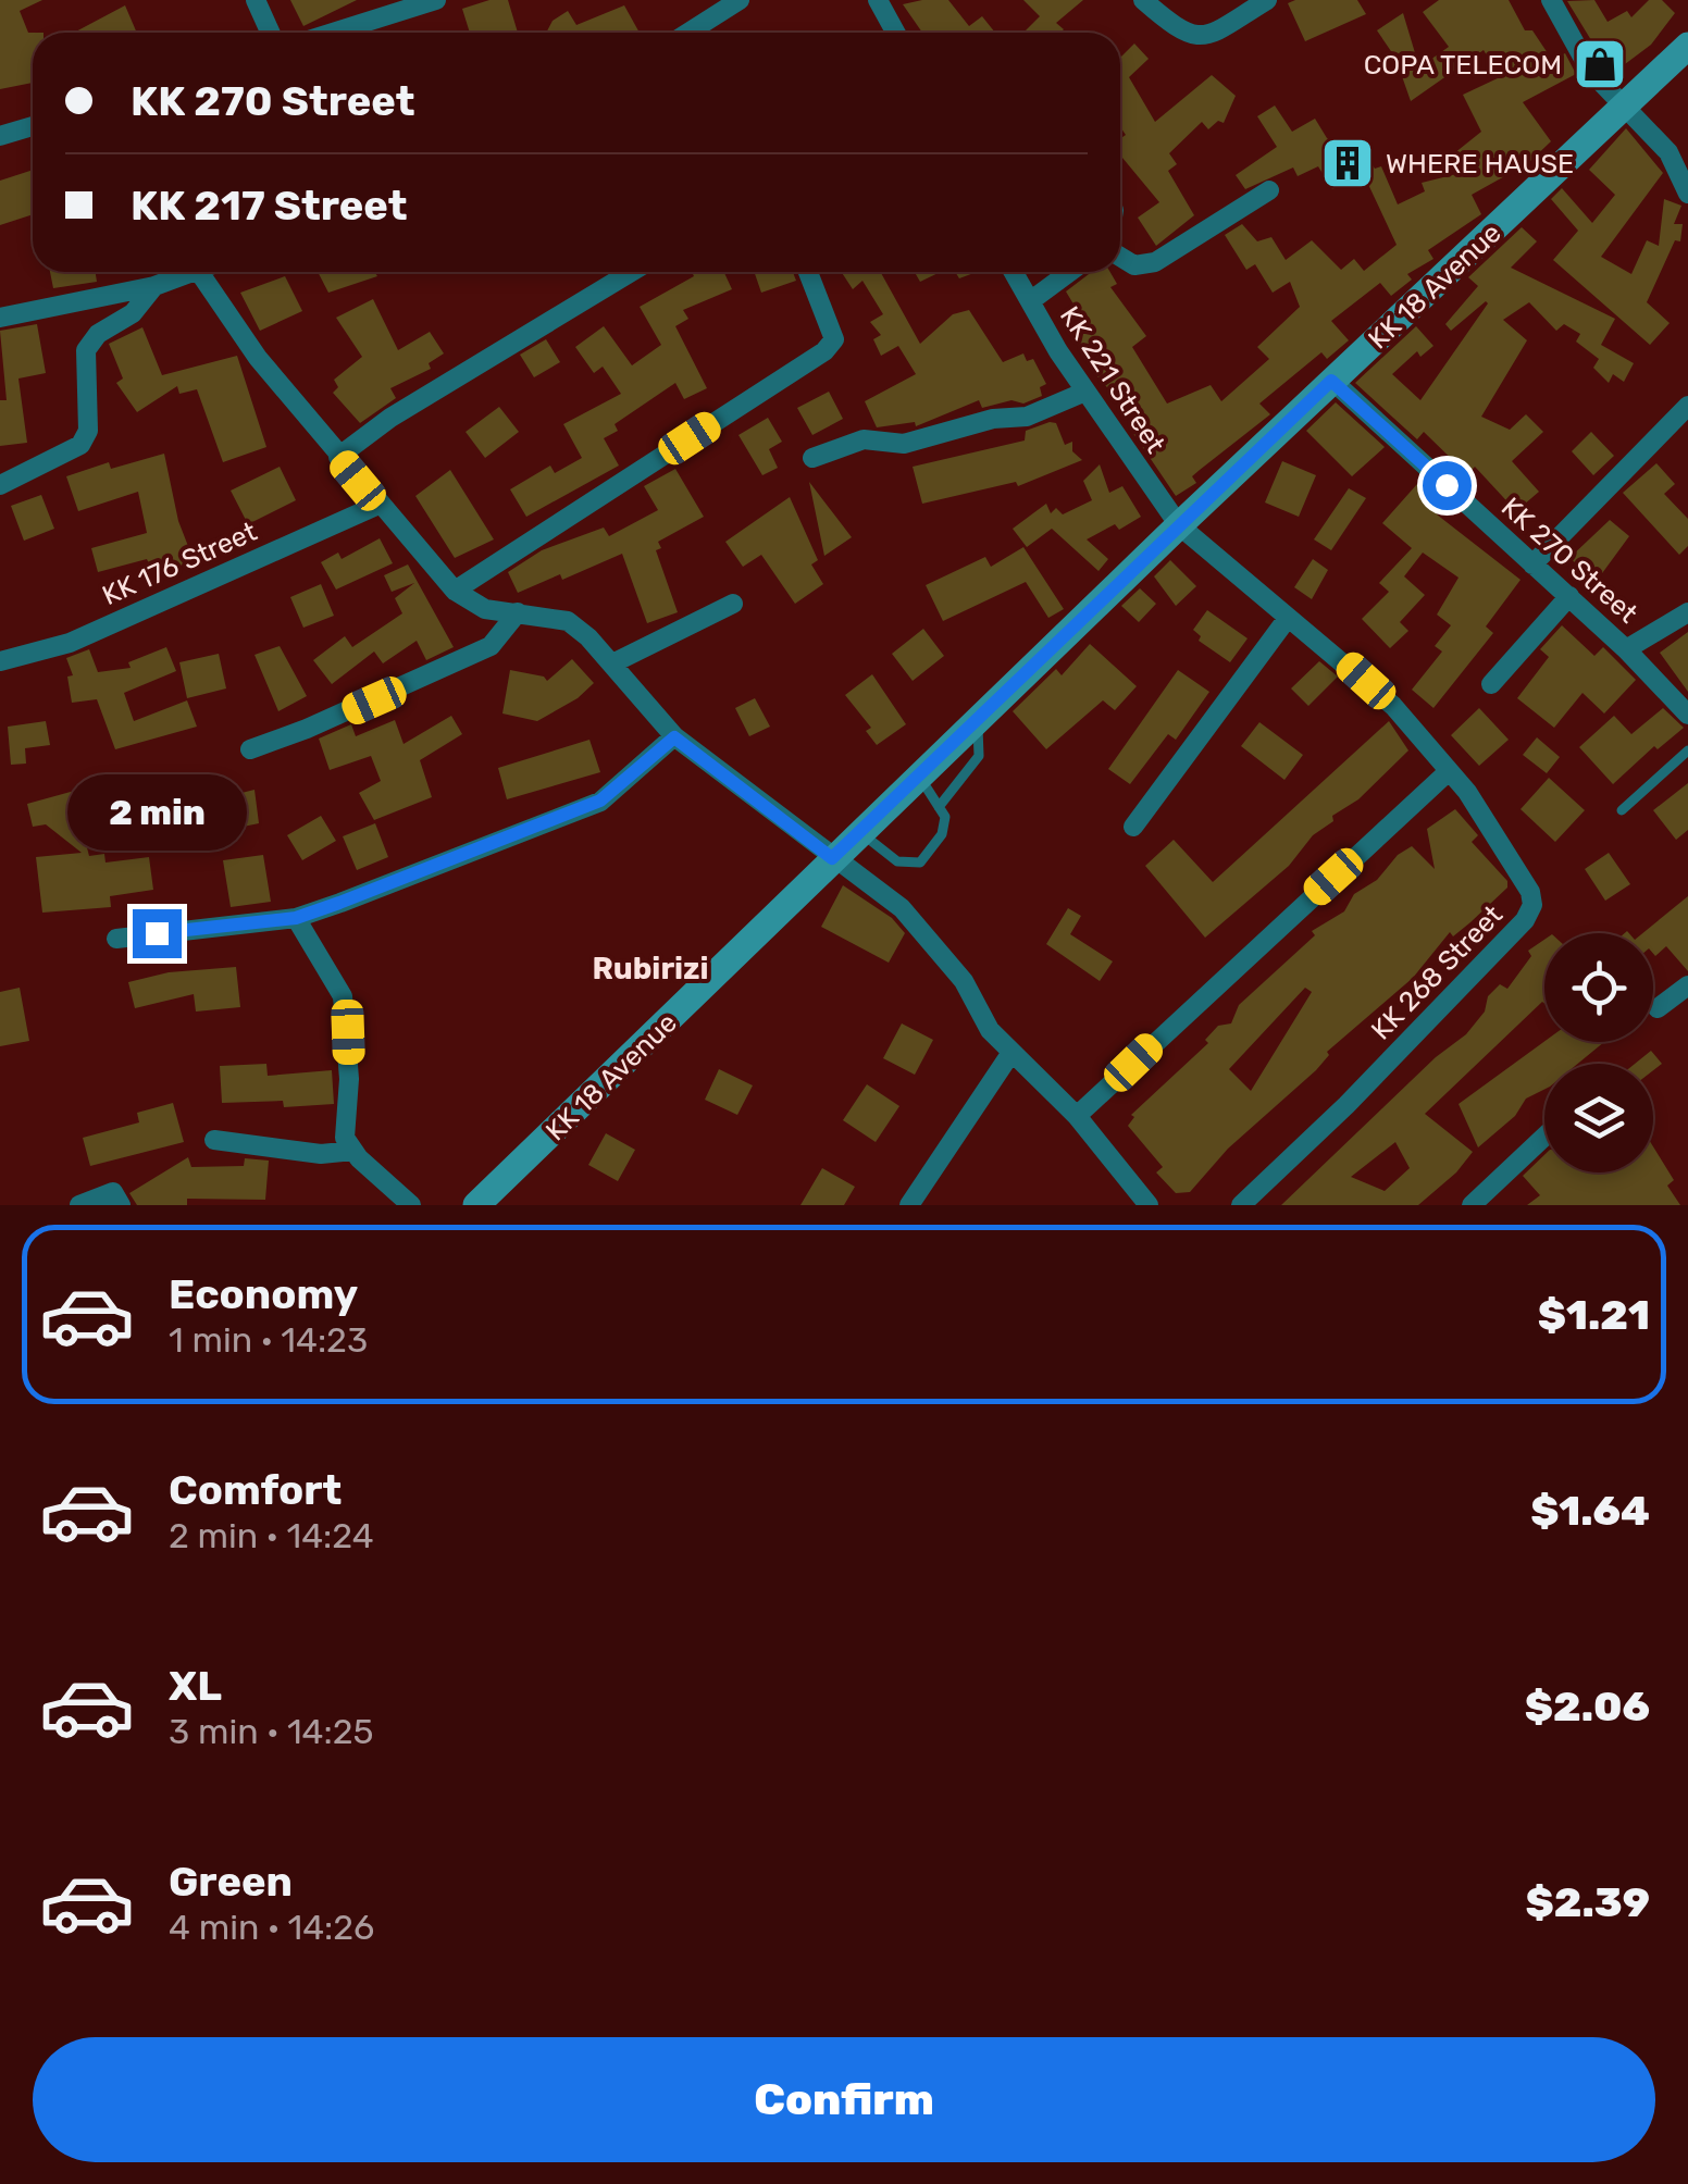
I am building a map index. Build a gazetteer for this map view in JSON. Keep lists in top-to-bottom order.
{
  "streets": {
    "main road": ["KK 18 Avenue"],
    "street": [
      "KK 221 Street",
      "KK 270 Street",
      "KK 176 Street",
      "KK 268 Street"
    ]
  },
  "crossings": [
    ["KK 18 Avenue", "KK 221 Street"],
    ["KK 18 Avenue", "KK 270 Street"],
    ["KK 18 Avenue", "KK 268 Street"],
    ["KK 221 Street", "KK 268 Street"]
  ],
  "districts": ["Rubirizi"],
  "places": {
    "shop": ["COPA TELECOM"],
    "building": ["WHERE HAUSE"]
  },
  "page": {
    "banner": ["KK 270 Street", "KK 217 Street"],
    "bubble": "2 min",
    "list": [
      {
        "name": "Economy",
        "note": "1 min · 14:23",
        "value": "$1.21"
      },
      {
        "name": "Comfort",
        "note": "2 min · 14:24",
        "value": "$1.64"
      },
      {
        "name": "XL",
        "note": "3 min · 14:25",
        "value": "$2.06"
      },
      {
        "name": "Green",
        "note": "4 min · 14:26",
        "value": "$2.39"
      }
    ],
    "buttons": "Confirm"
  }
}
